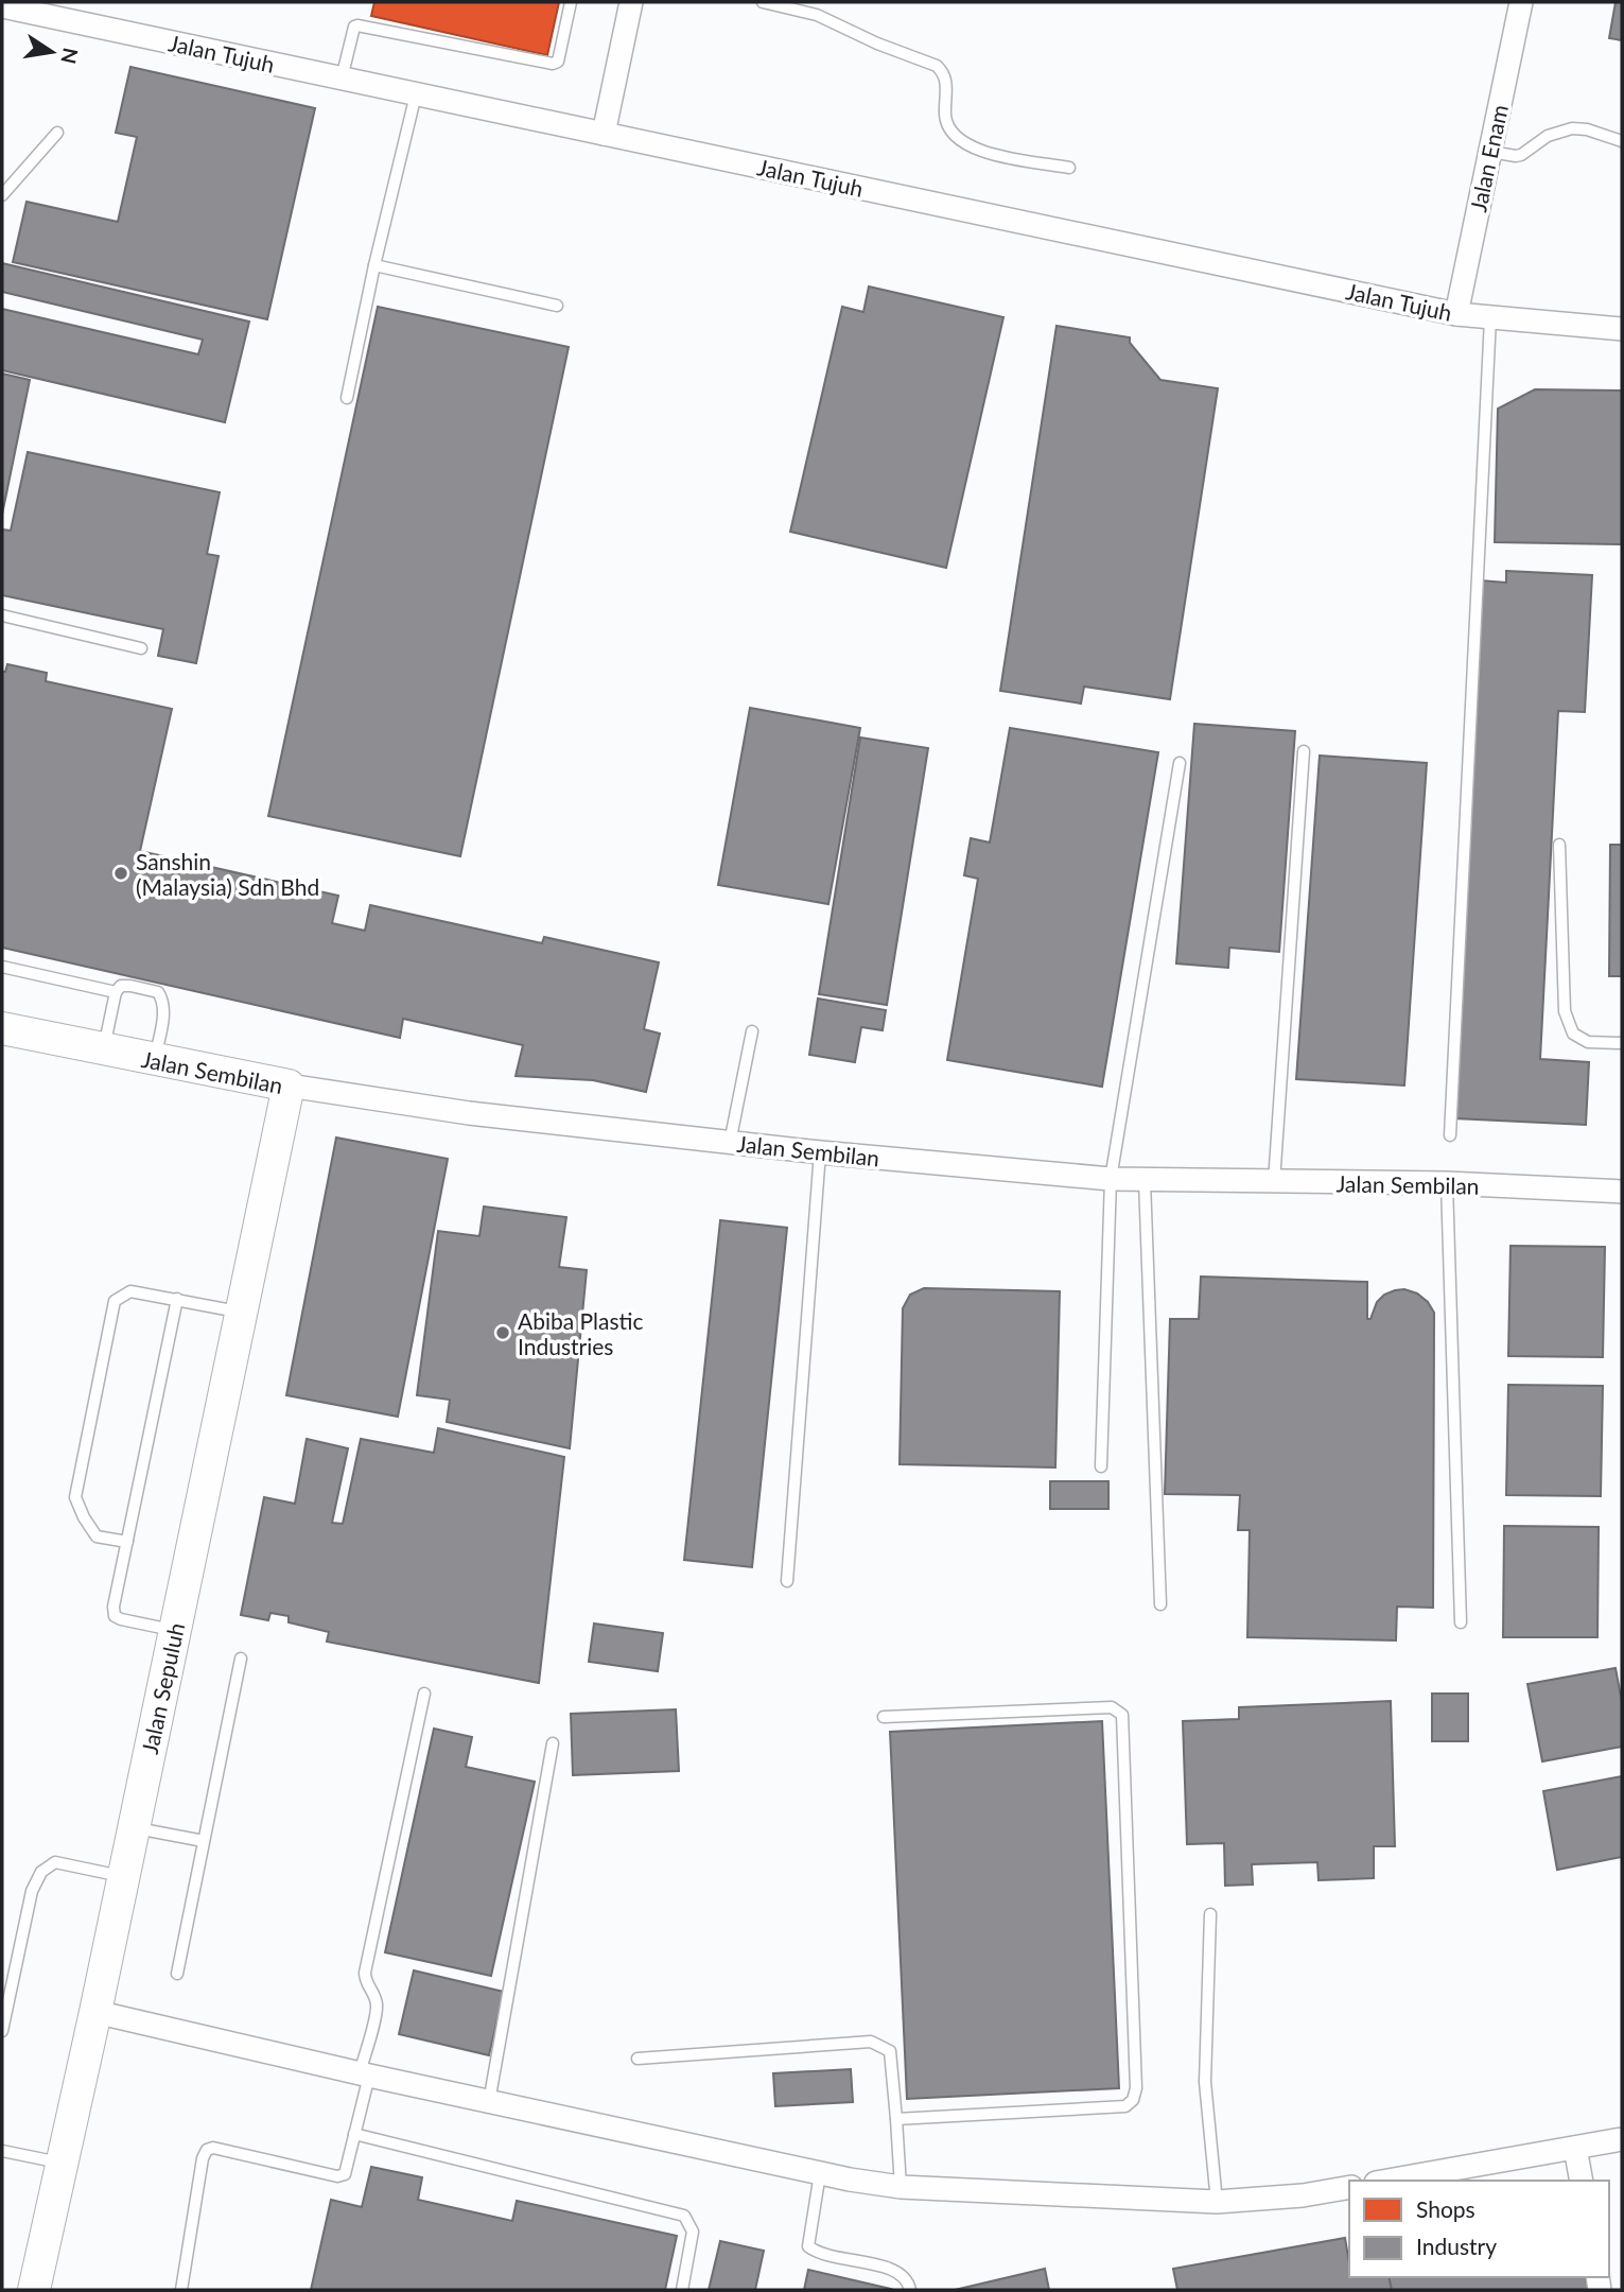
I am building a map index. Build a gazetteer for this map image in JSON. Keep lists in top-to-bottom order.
{
  "streets": {
    "main road": ["Jalan Sembilan", "Jalan Sepuluh"],
    "street": ["Jalan Tujuh", "Jalan Enam"]
  },
  "crossings": [
    ["Jalan Tujuh", "Jalan Enam"],
    ["Jalan Sembilan", "Jalan Sepuluh"]
  ],
  "places": ["Sanshin (Malaysia) Sdn Bhd", "Abiba Plastic Industries"],
  "legend": ["Shops", "Industry"],
  "north": "right"
}
